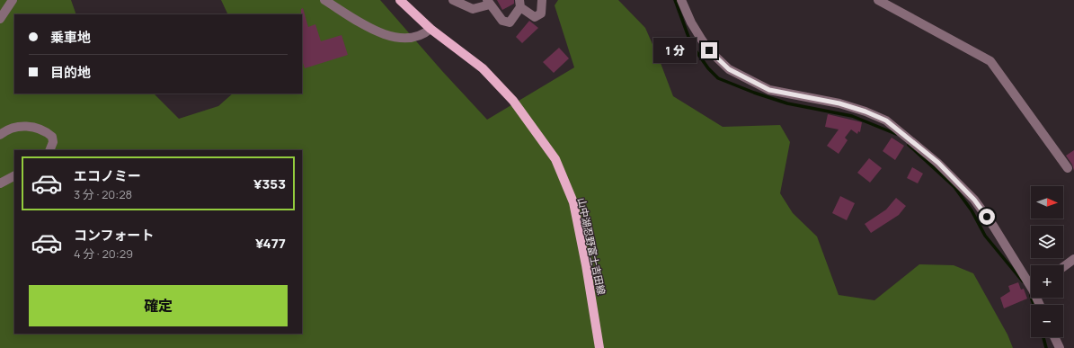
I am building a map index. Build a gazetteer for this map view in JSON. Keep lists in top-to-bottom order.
{
  "streets": {
    "main road": ["山中湖忍野富士吉田線"]
  },
  "north": "right",
  "page": {
    "banner": ["乗車地", "目的地"],
    "bubble": "1 分",
    "list": [
      {
        "name": "エコノミー",
        "note": "3 分 · 20:28",
        "value": "¥353"
      },
      {
        "name": "コンフォート",
        "note": "4 分 · 20:29",
        "value": "¥477"
      }
    ],
    "map_buttons": ["+", "−"],
    "buttons": "確定"
  }
}
